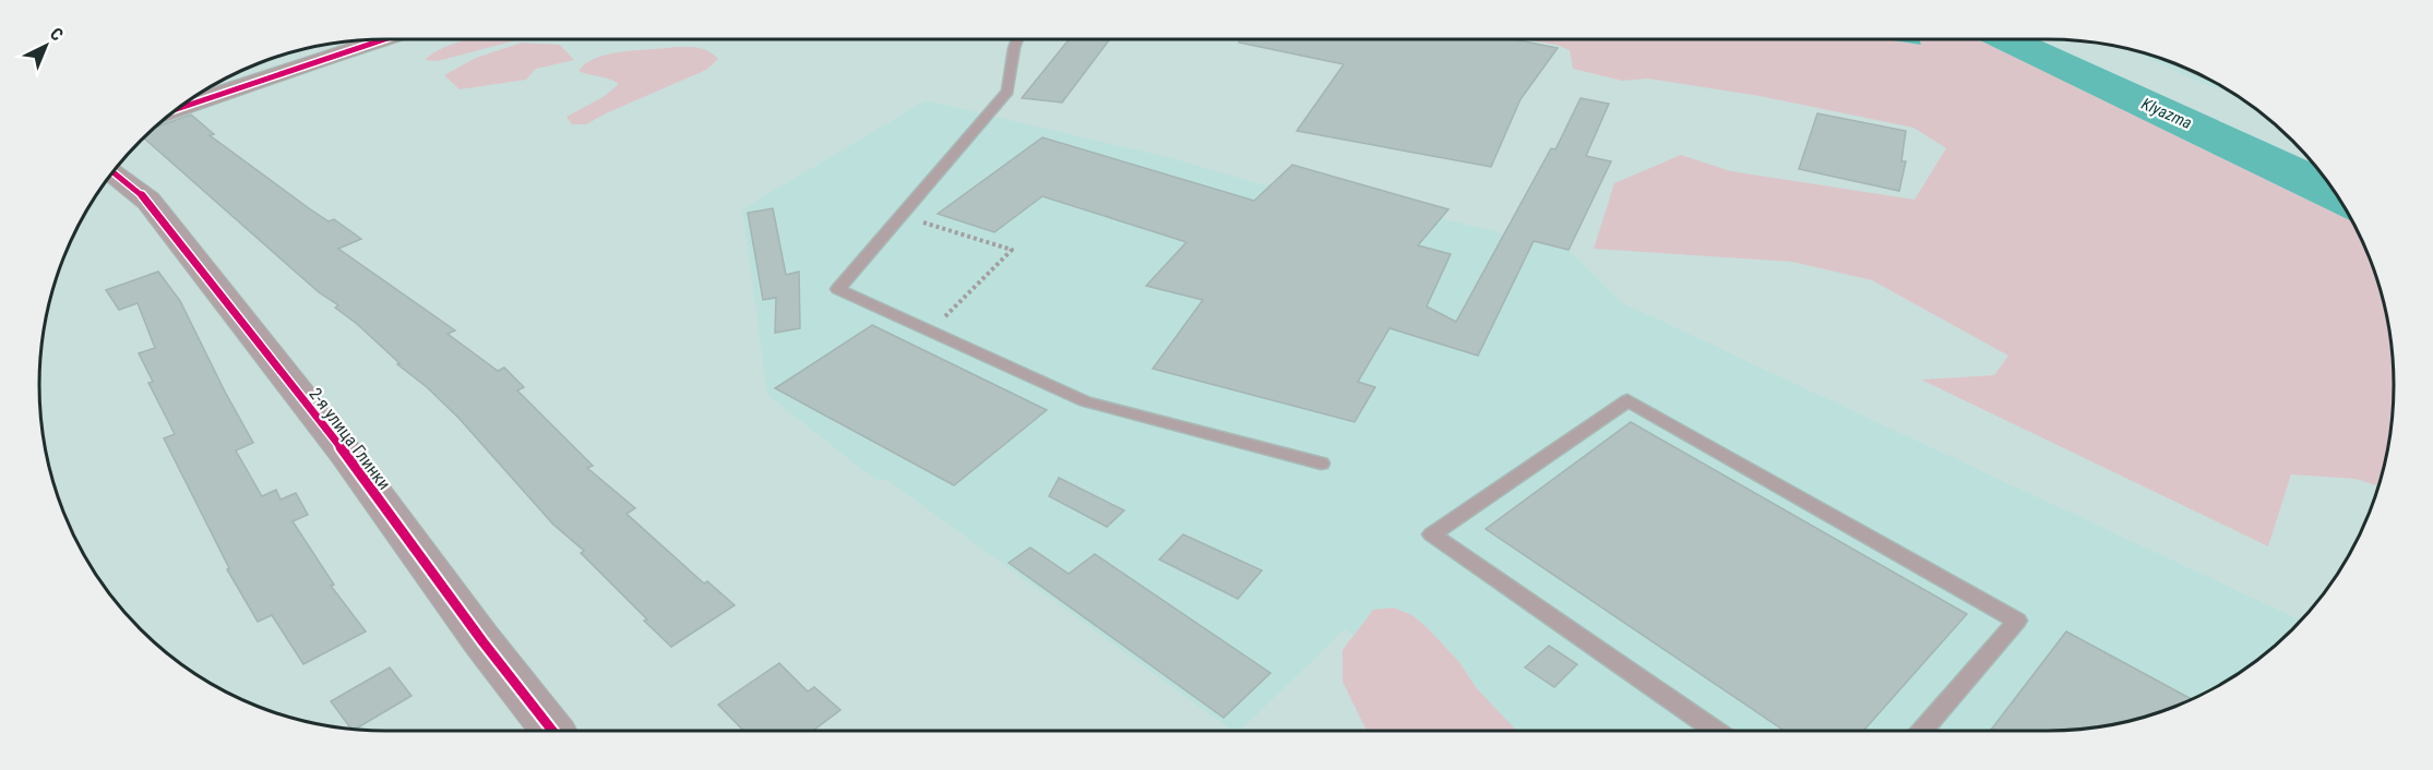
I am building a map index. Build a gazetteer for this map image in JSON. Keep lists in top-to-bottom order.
{
  "streets": {
    "street": ["2-я улица Глинки"]
  },
  "water": ["Klyazma"],
  "north": "top right"
}
